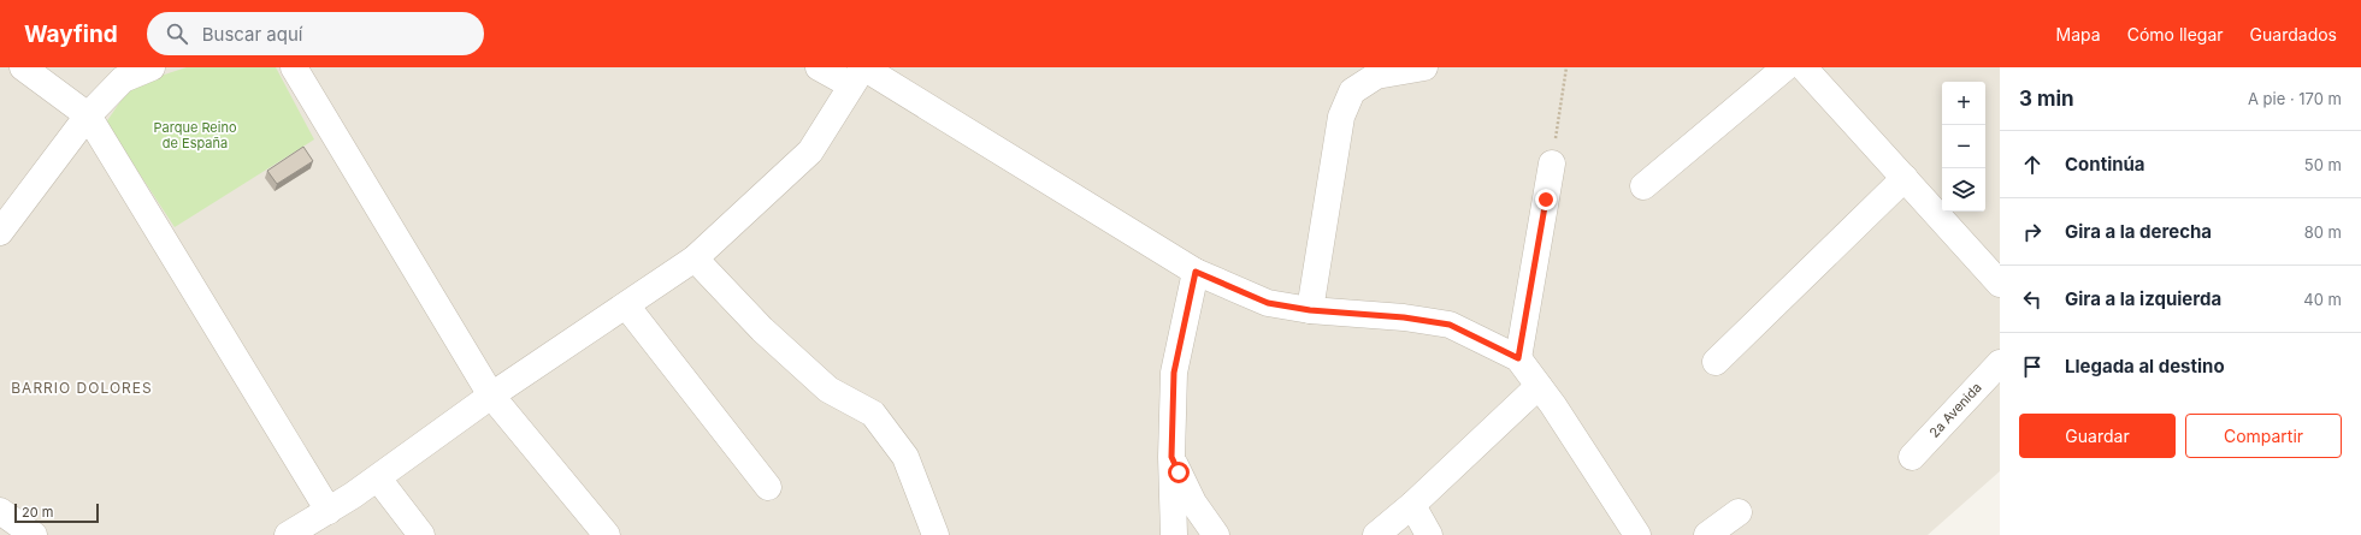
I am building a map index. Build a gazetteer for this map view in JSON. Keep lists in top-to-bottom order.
{
  "streets": {
    "street": ["2a Avenida"]
  },
  "districts": ["BARRIO DOLORES"],
  "parks": ["Parque Reino de España"],
  "scale_bar": "20 m",
  "page": {
    "header": "Wayfind",
    "search": "Buscar aquí",
    "nav": ["Mapa", "Cómo llegar", "Guardados"],
    "heading": ["3 min", "A pie · 170 m"],
    "map_buttons": ["+", "−"],
    "list": [
      ["Continúa", "50 m"],
      ["Gira a la derecha", "80 m"],
      ["Gira a la izquierda", "40 m"],
      "Llegada al destino"
    ],
    "buttons": ["Guardar", "Compartir"],
    "scale": "20 m"
  }
}
